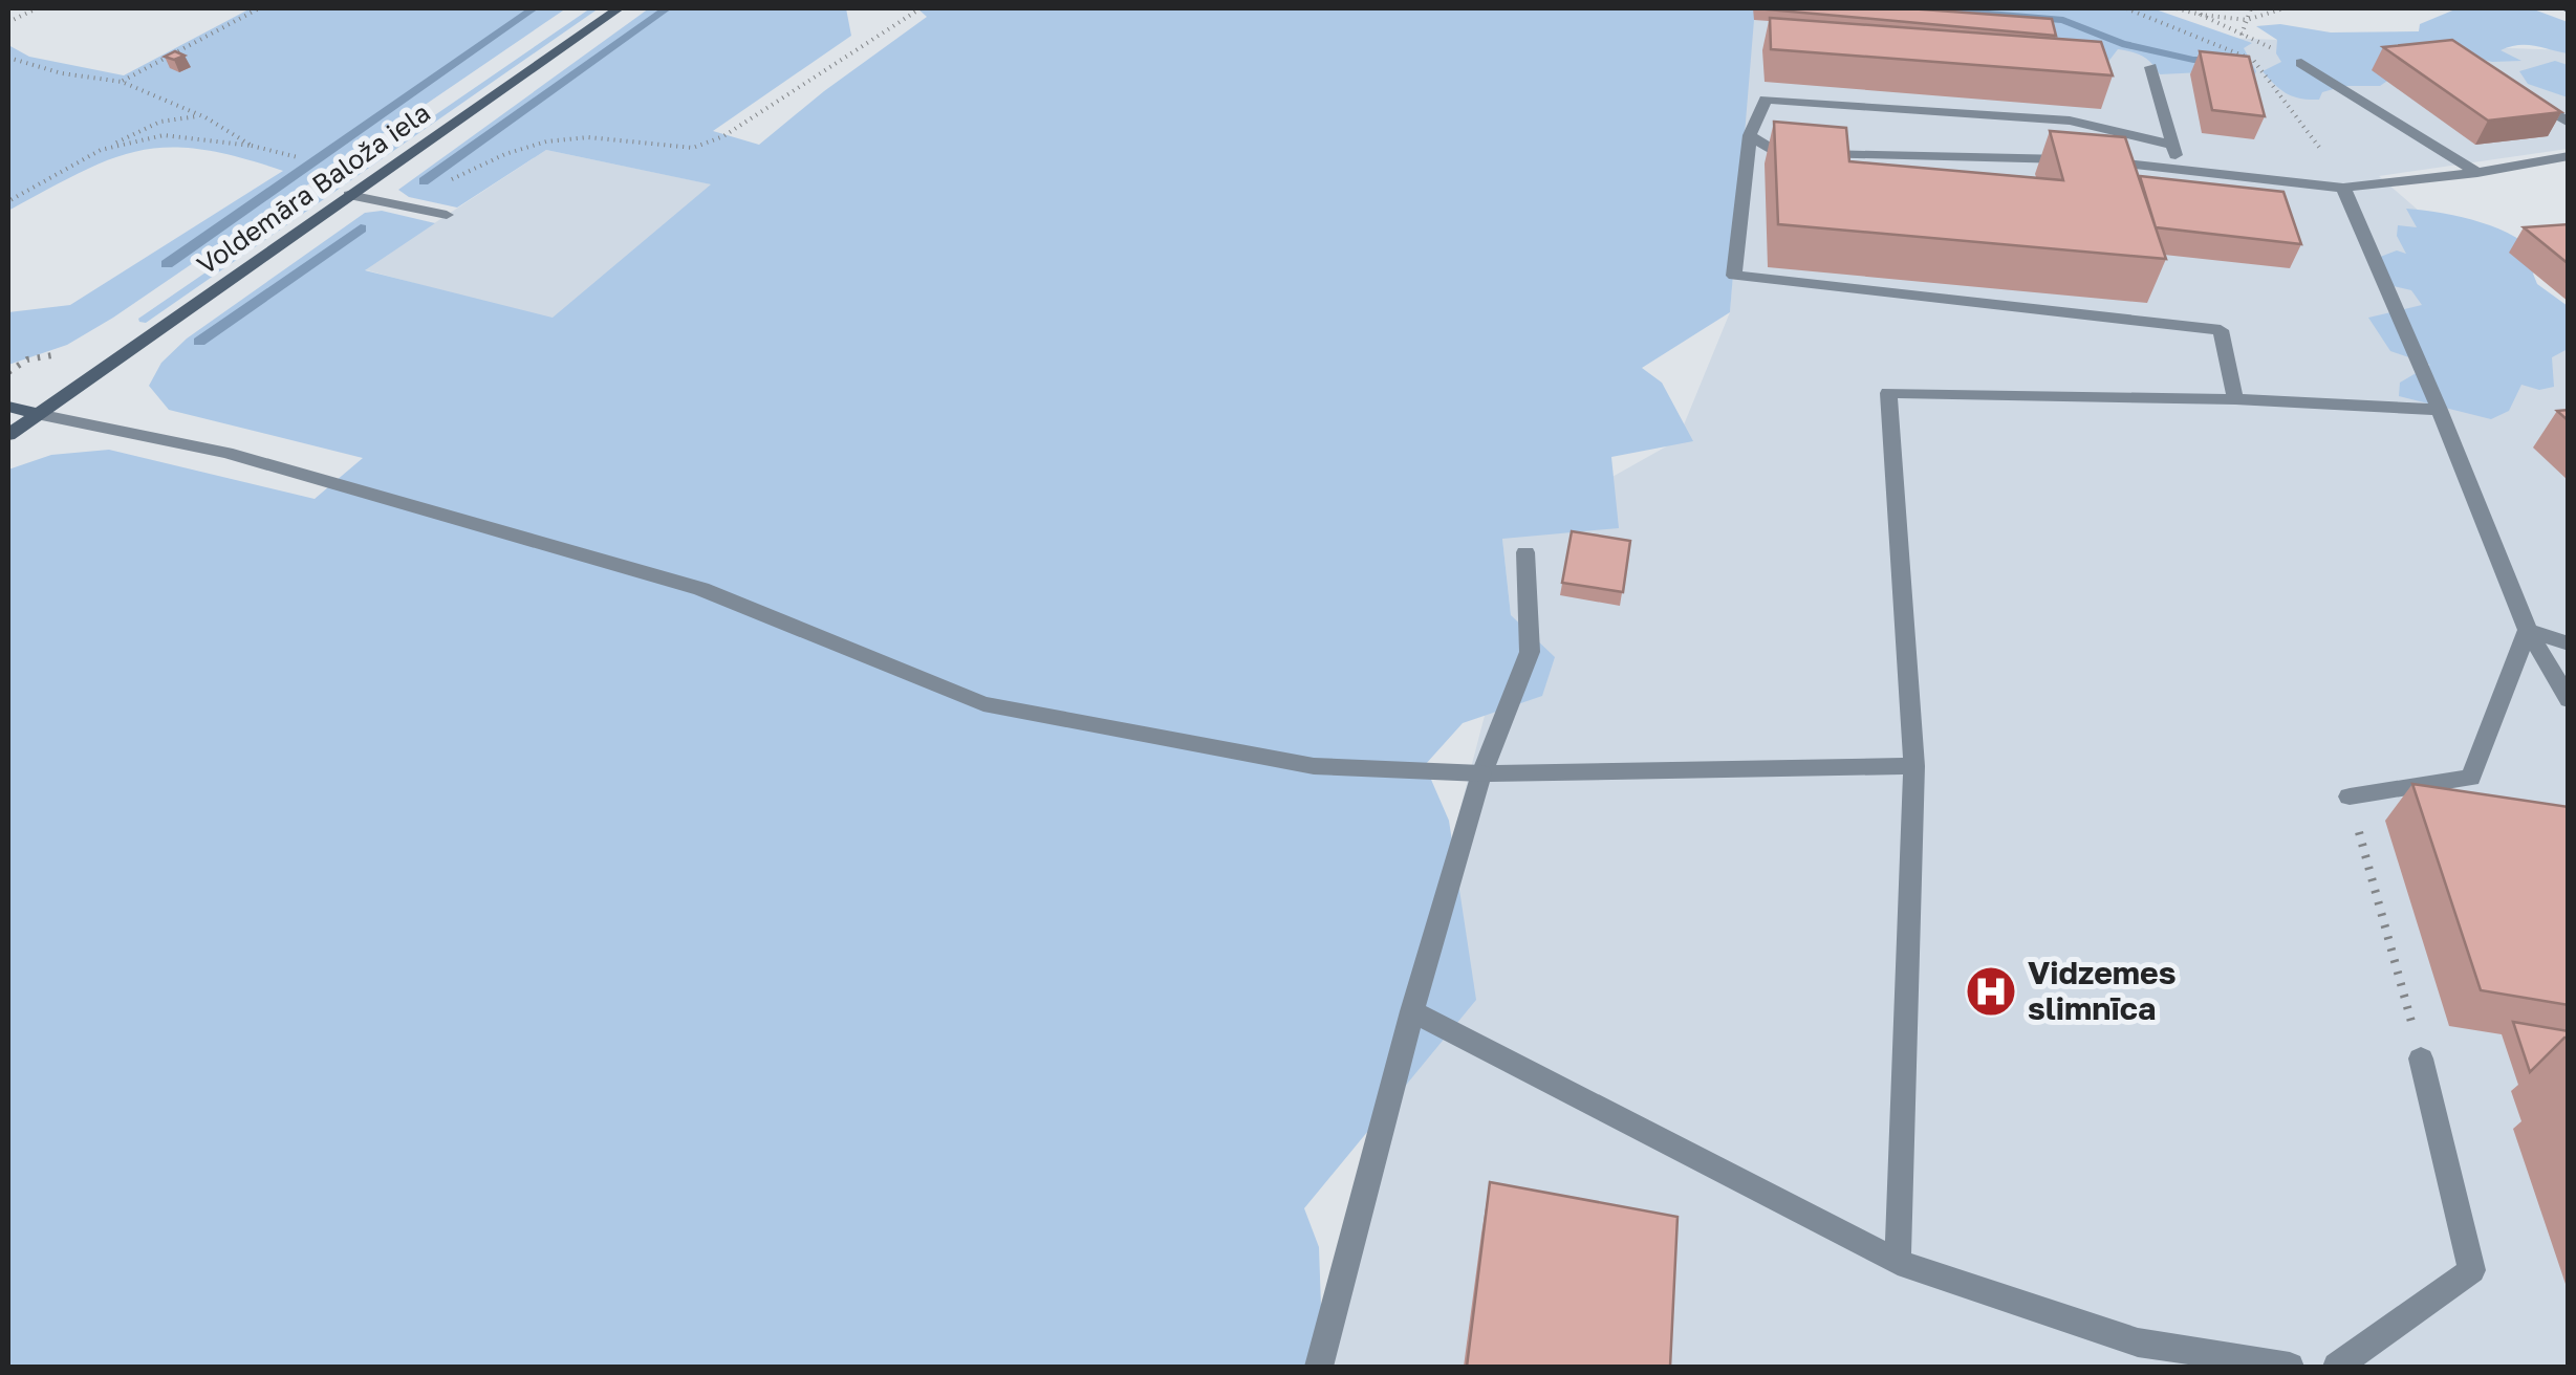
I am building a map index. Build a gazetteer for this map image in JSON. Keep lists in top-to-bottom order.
{
  "streets": {
    "main road": ["Voldemāra Baloža iela"]
  },
  "places": {
    "hospital": ["Vidzemes slimnīca"]
  }
}
